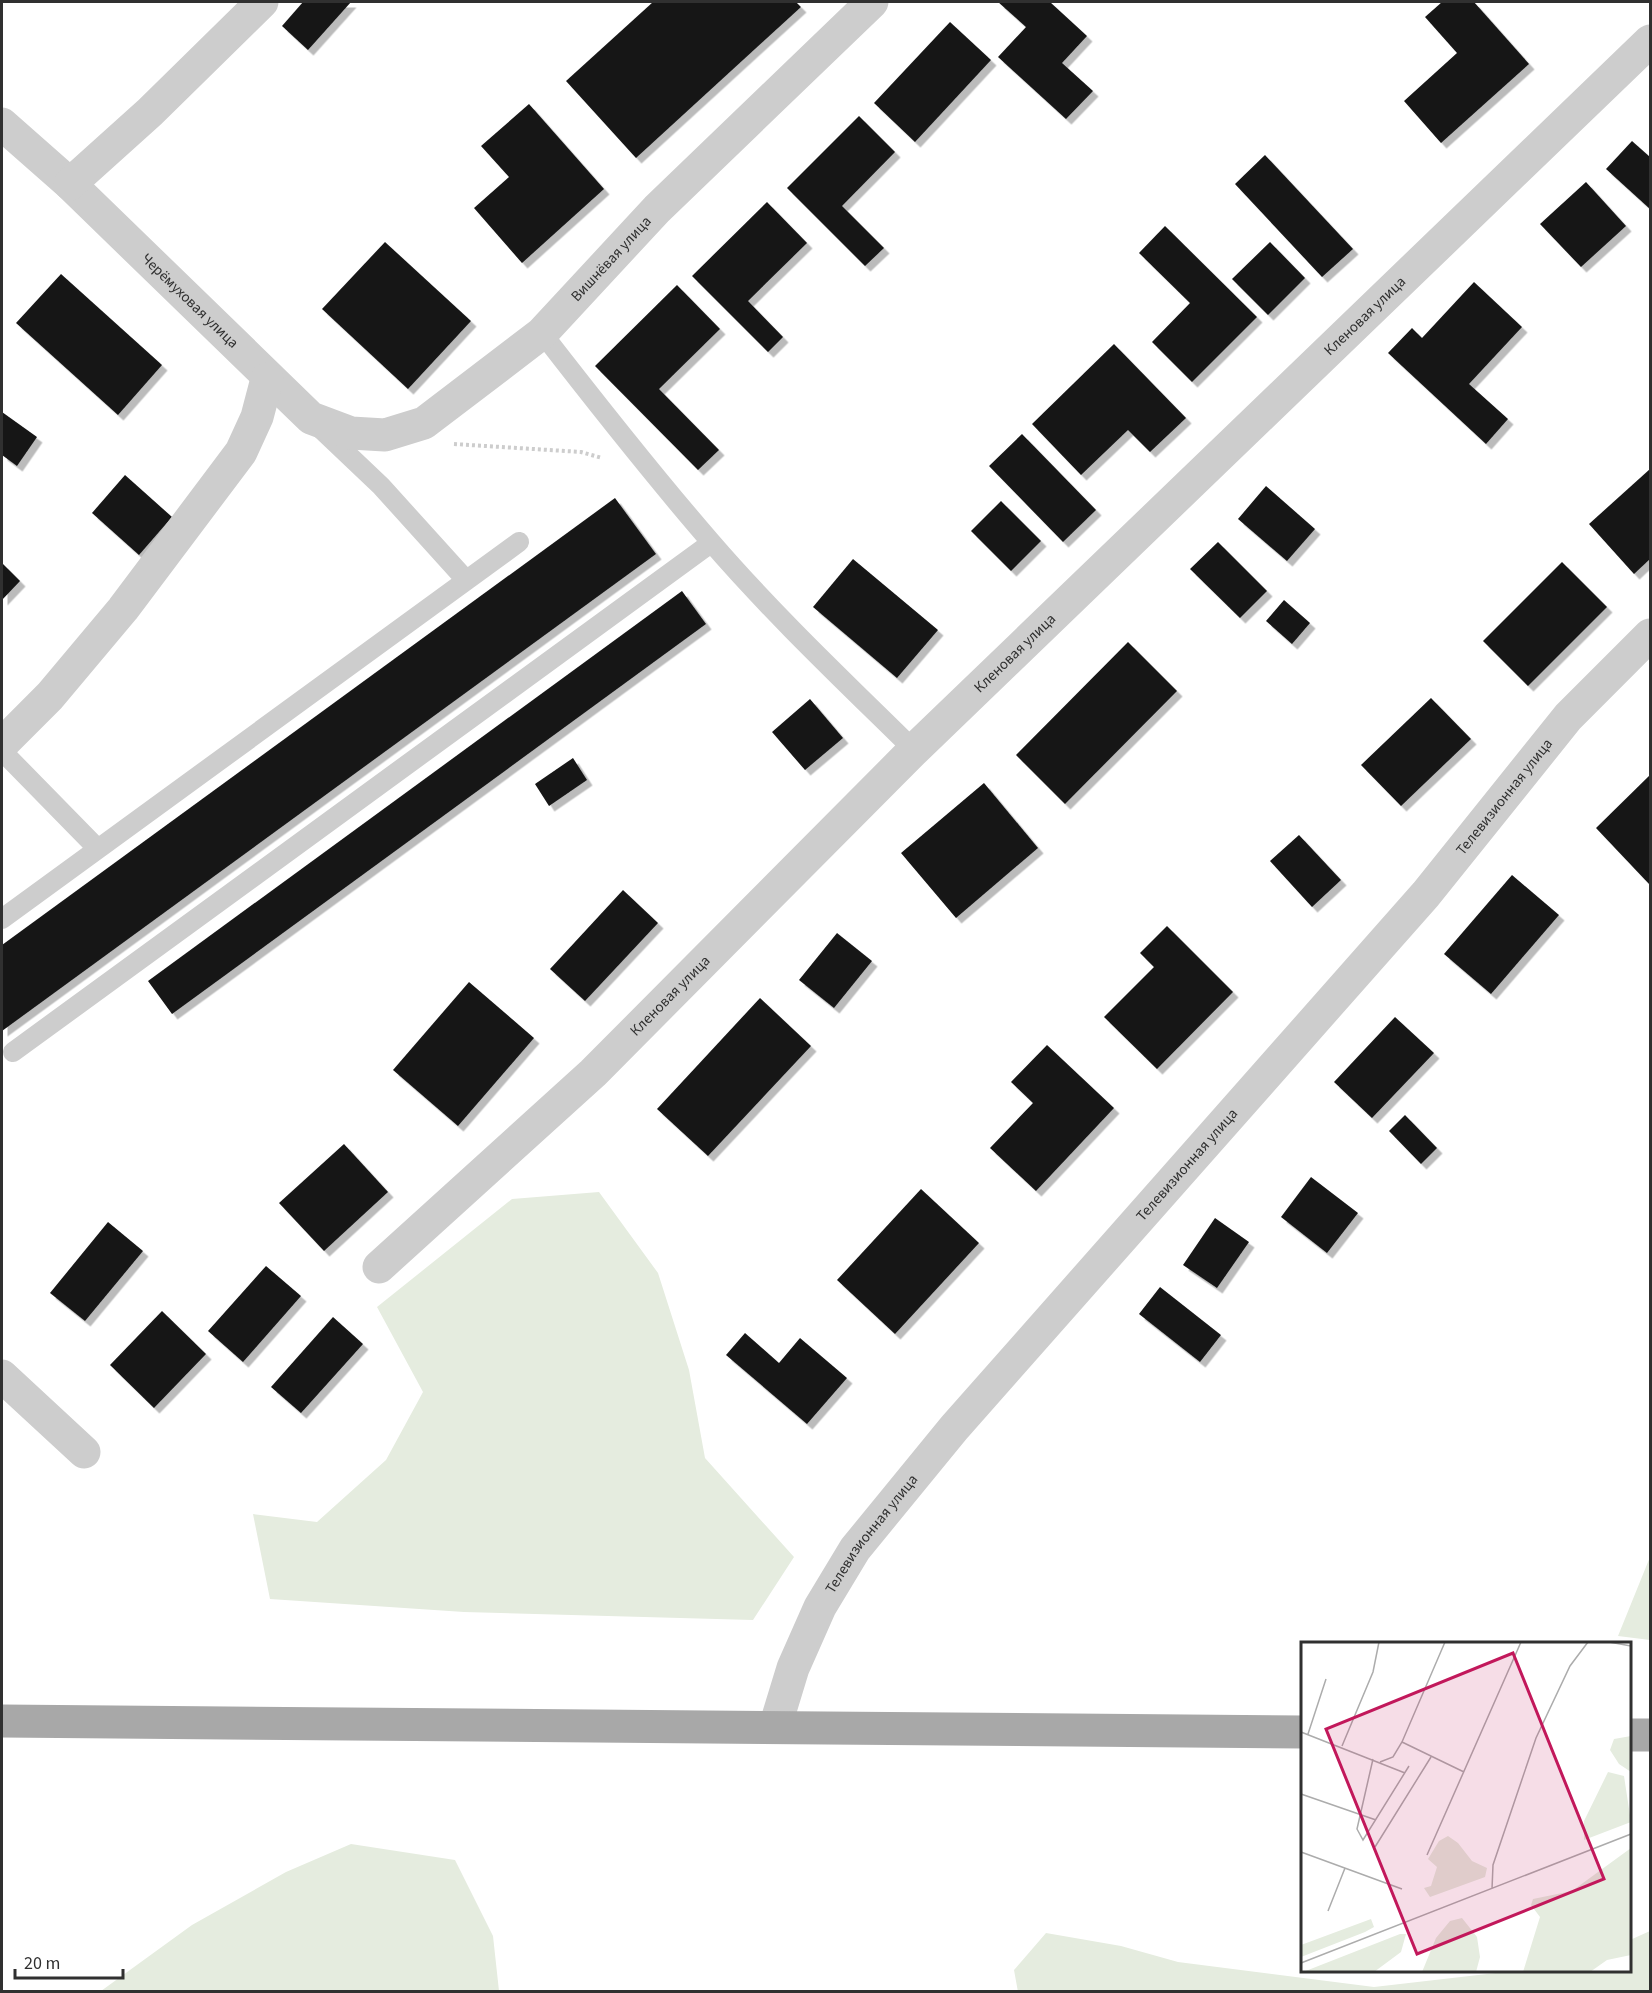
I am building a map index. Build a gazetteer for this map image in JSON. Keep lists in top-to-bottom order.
{
  "streets": {
    "street": [
      "Вишнёвая улица",
      "Черёмуховая улица",
      "Кленовая улица",
      "Телевизионная улица"
    ]
  },
  "crossings": [
    ["Вишнёвая улица", "Черёмуховая улица"]
  ],
  "scale_bar": "20 m"
}
